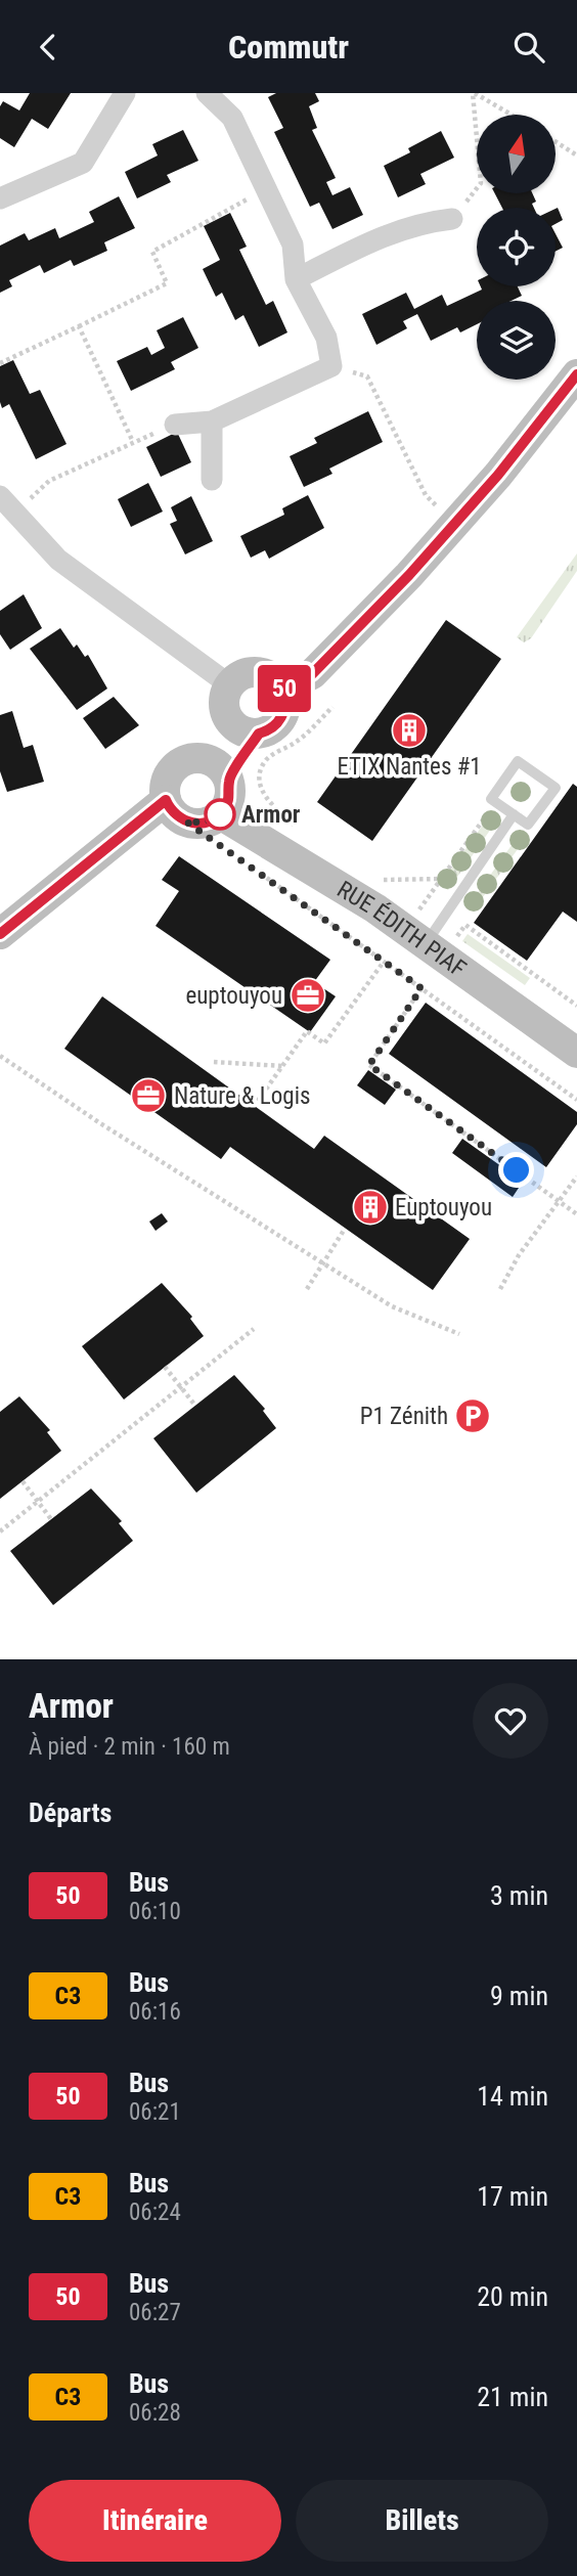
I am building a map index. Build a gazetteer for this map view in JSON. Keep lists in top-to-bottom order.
{
  "streets": {
    "street": ["RUE ÉDITH PIAF"]
  },
  "places": {
    "building": ["ETIX Nantes #1", "Euptouyou"],
    "other": ["Armor"],
    "office": ["euptouyou", "Nature & Logis"],
    "parking": ["P1 Zénith"]
  },
  "lines": ["bus line 50"],
  "north": "top",
  "page": {
    "header": "Commutr",
    "on_map": "50",
    "heading": [
      ["Armor", "À pied · 2 min · 160 m"],
      "Départs"
    ],
    "list": [
      {
        "mark": "50",
        "name": "Bus",
        "note": "06:10",
        "value": "3 min"
      },
      {
        "mark": "C3",
        "name": "Bus",
        "note": "06:16",
        "value": "9 min"
      },
      {
        "mark": "50",
        "name": "Bus",
        "note": "06:21",
        "value": "14 min"
      },
      {
        "mark": "C3",
        "name": "Bus",
        "note": "06:24",
        "value": "17 min"
      },
      {
        "mark": "50",
        "name": "Bus",
        "note": "06:27",
        "value": "20 min"
      },
      {
        "mark": "C3",
        "name": "Bus",
        "note": "06:28",
        "value": "21 min"
      }
    ],
    "buttons": ["Itinéraire", "Billets"]
  }
}
